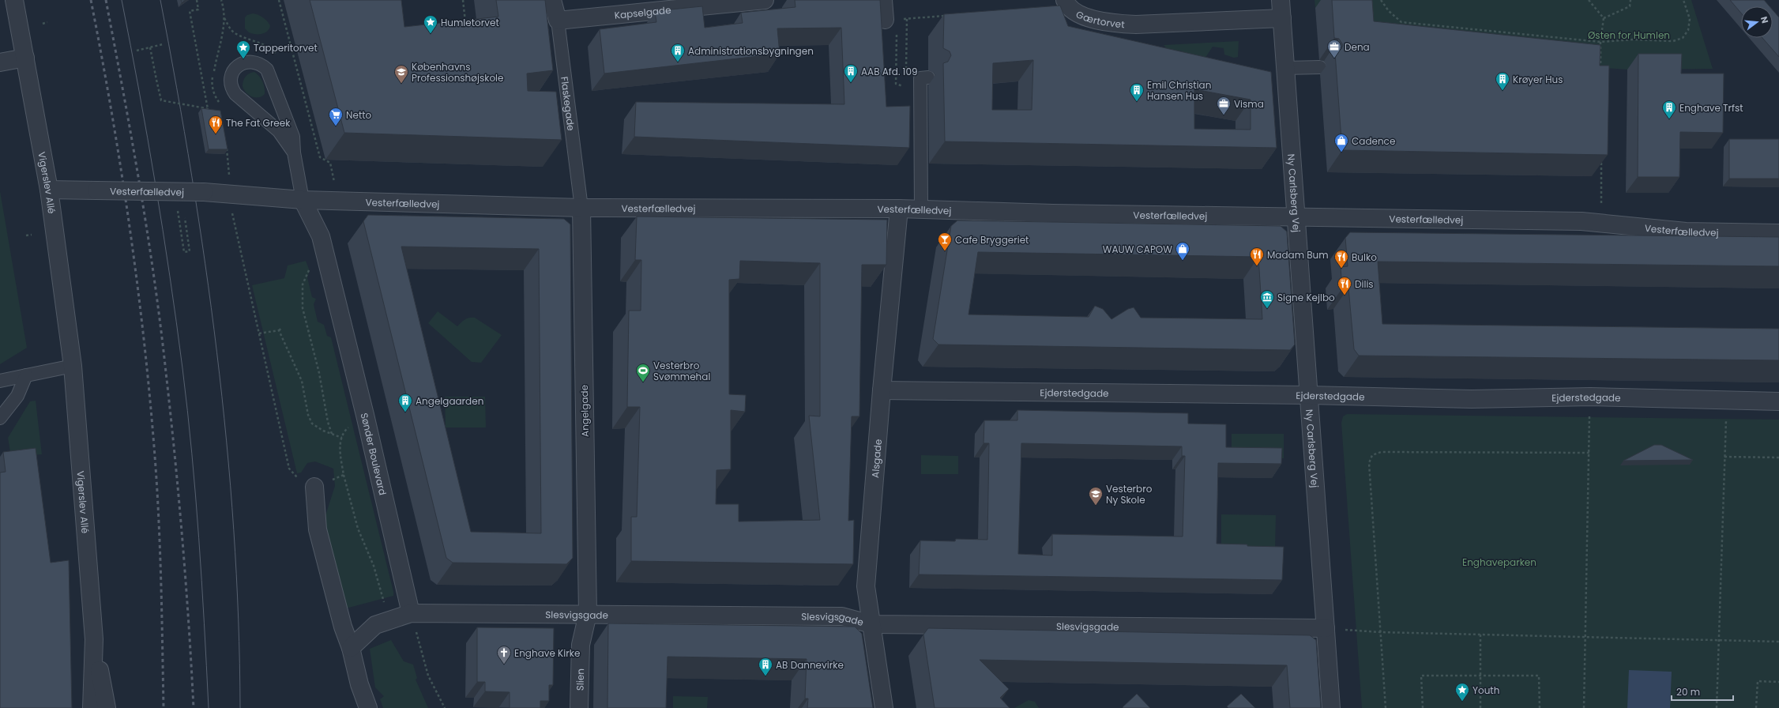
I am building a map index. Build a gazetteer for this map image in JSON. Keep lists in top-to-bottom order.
{
  "streets": {
    "street": [
      "Kapselgade",
      "Gærtorvet",
      "Flaskegade",
      "Vigerslev Allé",
      "Vesterfælledvej",
      "Ny Carlsberg Vej",
      "Ejderstedgade",
      "Angelgade",
      "Sønder Boulevard",
      "Alsgade",
      "Slesvigsgade",
      "Slien"
    ]
  },
  "crossings": [
    ["Kapselgade", "Flaskegade"],
    ["Gærtorvet", "Ny Carlsberg Vej"],
    ["Flaskegade", "Vesterfælledvej"],
    ["Flaskegade", "Angelgade"],
    ["Vigerslev Allé", "Vesterfælledvej"],
    ["Vesterfælledvej", "Ny Carlsberg Vej"],
    ["Vesterfælledvej", "Angelgade"],
    ["Vesterfælledvej", "Sønder Boulevard"],
    ["Vesterfælledvej", "Alsgade"],
    ["Ny Carlsberg Vej", "Ejderstedgade"],
    ["Ny Carlsberg Vej", "Slesvigsgade"],
    ["Ejderstedgade", "Alsgade"],
    ["Angelgade", "Slesvigsgade"],
    ["Angelgade", "Slien"],
    ["Sønder Boulevard", "Slesvigsgade"],
    ["Alsgade", "Slesvigsgade"],
    ["Slesvigsgade", "Slien"]
  ],
  "parks": ["Østen for Humlen", "Enghaveparken"],
  "places": {
    "place": ["Humletorvet", "Tapperitorvet", "Youth"],
    "office": ["Dena", "Visma"],
    "building": [
      "Administrationsbygningen",
      "AAB Afd. 109",
      "Krøyer Hus",
      "Emil Christian Hansen Hus",
      "Enghave Trfst",
      "Angelgaarden",
      "AB Dannevirke"
    ],
    "school or university": ["Københavns Professionshøjskole", "Vesterbro Ny Skole"],
    "supermarket": ["Netto"],
    "restaurant": [
      "The Fat Greek",
      "Madam Bum",
      "Bulko",
      "Dilis"
    ],
    "shop": ["Cadence", "WAUW CAPOW"],
    "bar": ["Cafe Bryggeriet"],
    "museum": ["Signe Kejlbo"],
    "sports": ["Vesterbro Svømmehal"],
    "church": ["Enghave Kirke"]
  },
  "scale_bar": "20 m",
  "north": "right"
}
